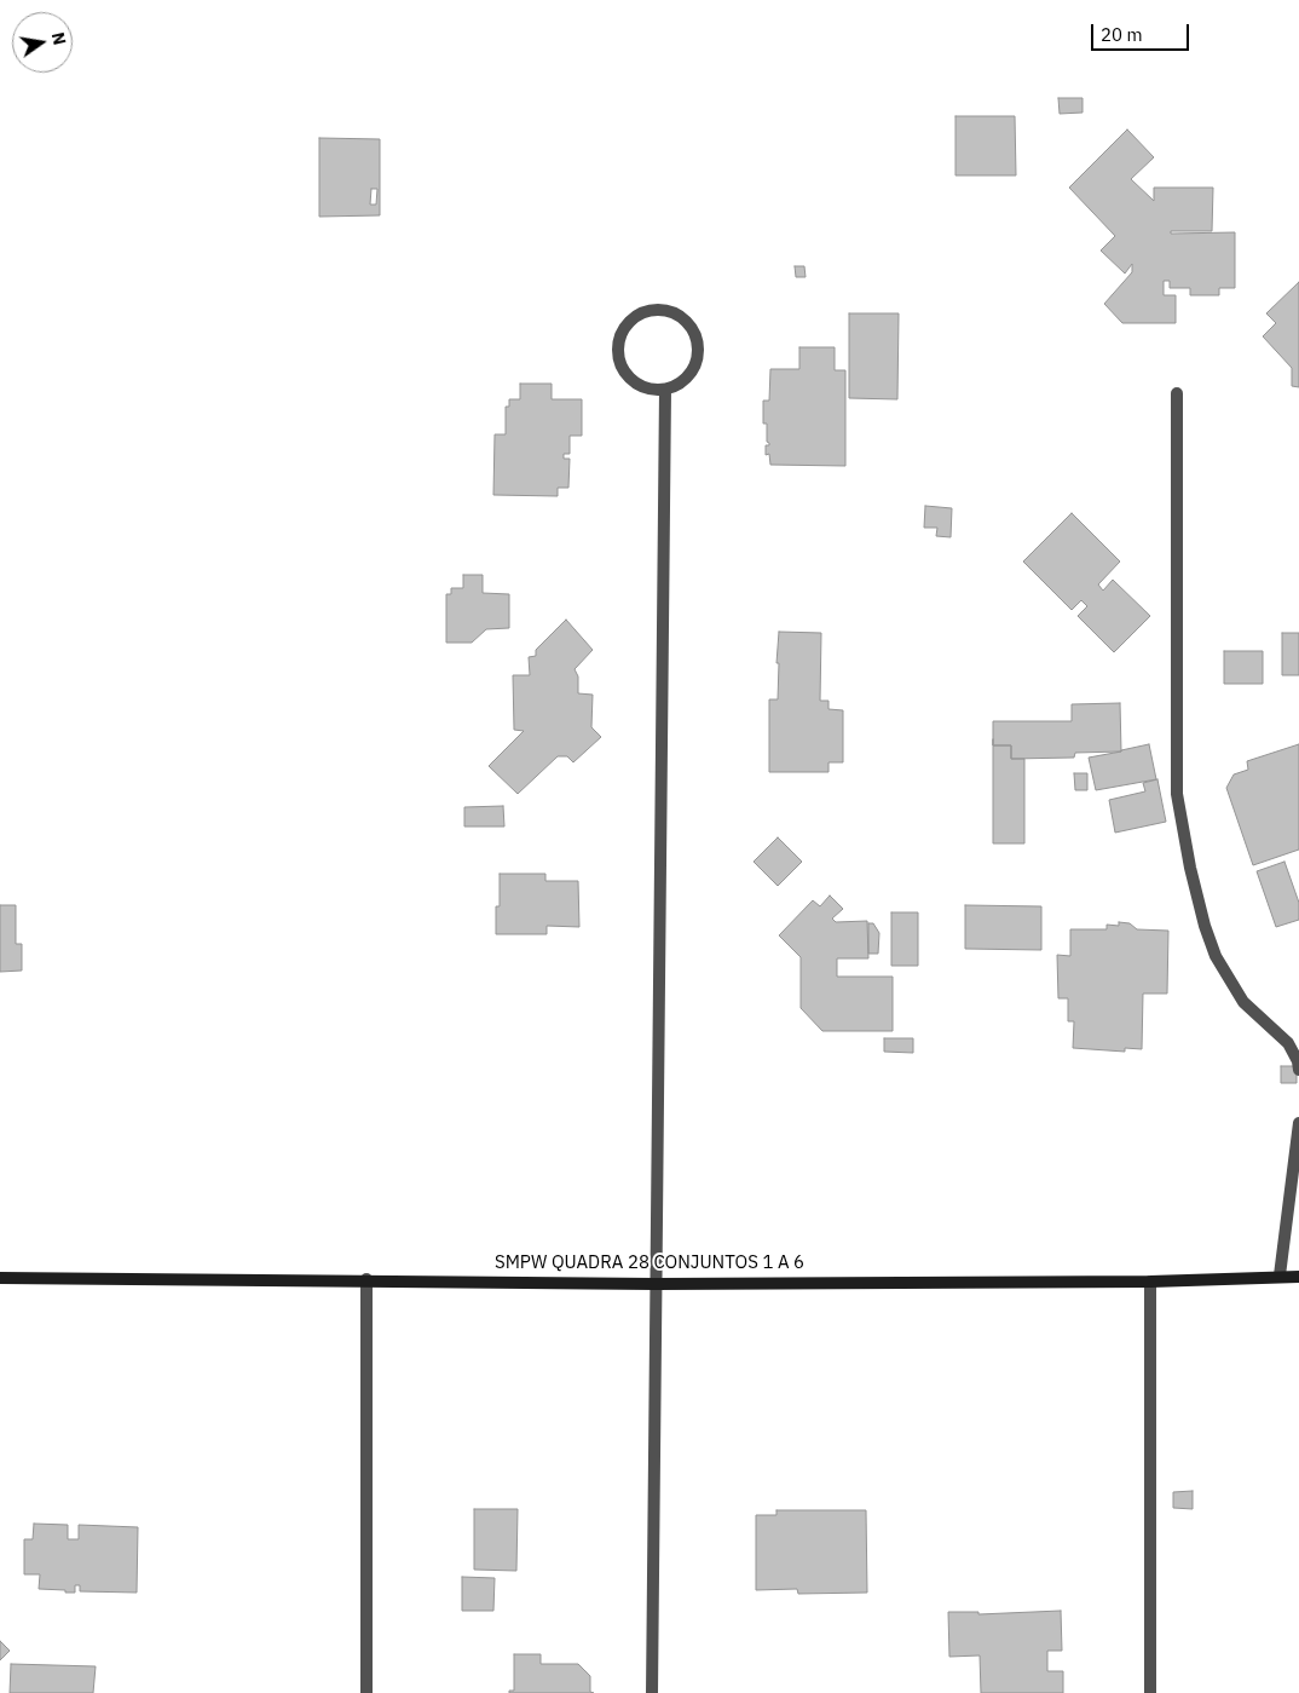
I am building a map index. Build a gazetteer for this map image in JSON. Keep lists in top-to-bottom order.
{
  "streets": {
    "street": ["SMPW QUADRA 28 CONJUNTOS 1 A 6"]
  },
  "scale_bar": "20 m",
  "north": "right"
}
